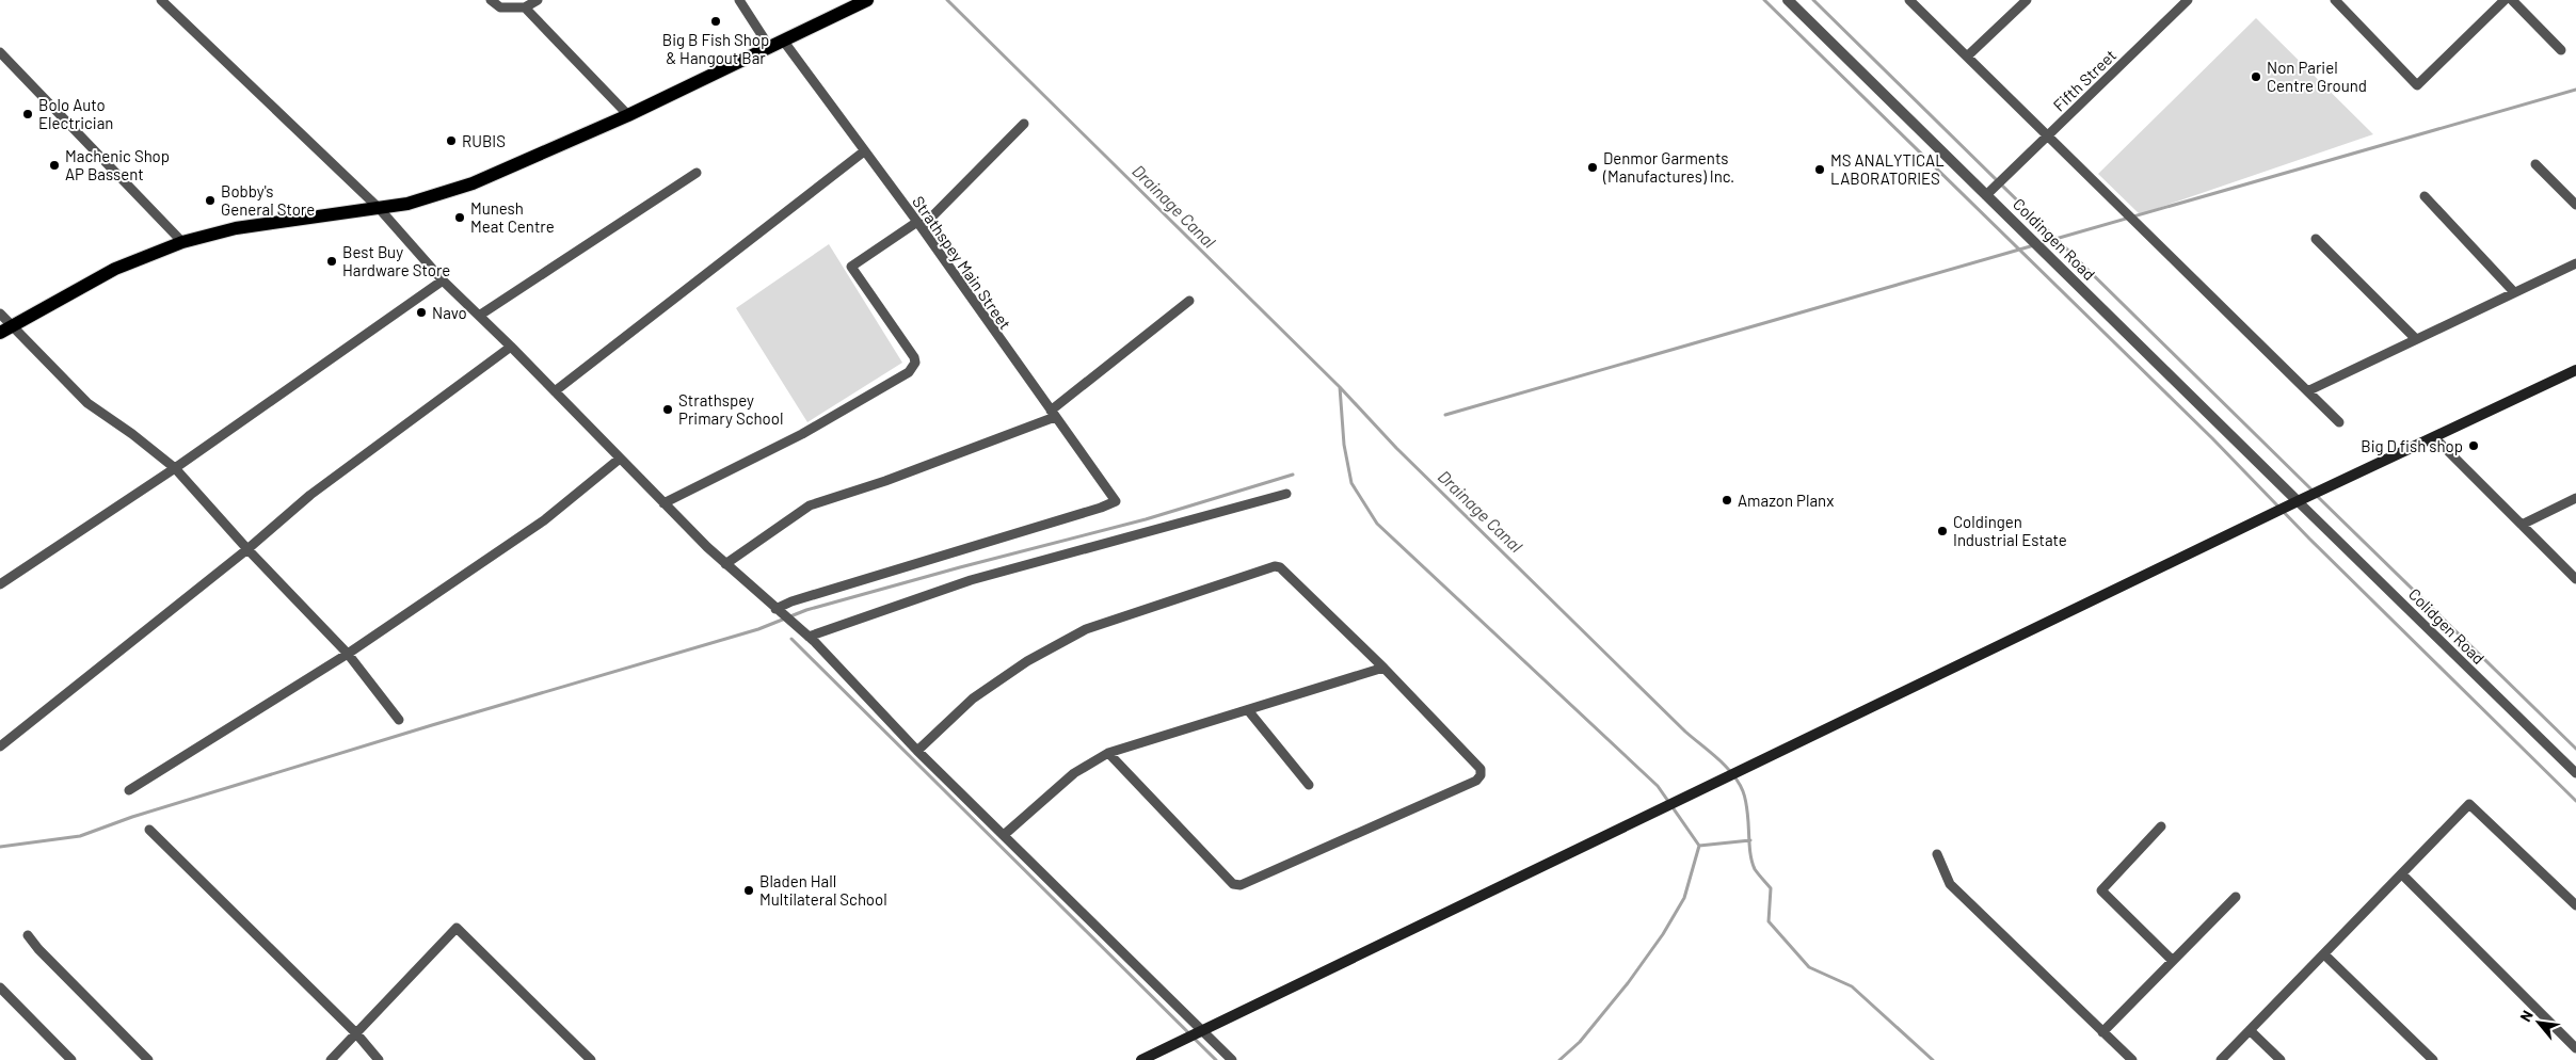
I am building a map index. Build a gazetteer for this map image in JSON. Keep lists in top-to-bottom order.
{
  "streets": {
    "street": [
      "Fifth Street",
      "Coldingen Road",
      "Strathspey Main Street",
      "Colidgen Road"
    ]
  },
  "crossings": [
    ["Fifth Street", "Coldingen Road"],
    ["Coldingen Road", "Colidgen Road"]
  ],
  "water": ["Drainage Canal"],
  "places": [
    "Big B Fish Shop & Hangout Bar",
    "Non Pariel Centre Ground",
    "Bolo Auto Electrician",
    "RUBIS",
    "Machenic Shop AP Bassent",
    "Denmor Garments (Manufactures) Inc.",
    "MS ANALYTICAL LABORATORIES",
    "Bobby's General Store",
    "Munesh Meat Centre",
    "Best Buy Hardware Store",
    "Navo",
    "Strathspey Primary School",
    "Big D fish shop",
    "Amazon Planx",
    "Coldingen Industrial Estate",
    "Bladen Hall Multilateral School"
  ],
  "north": "top left"
}
